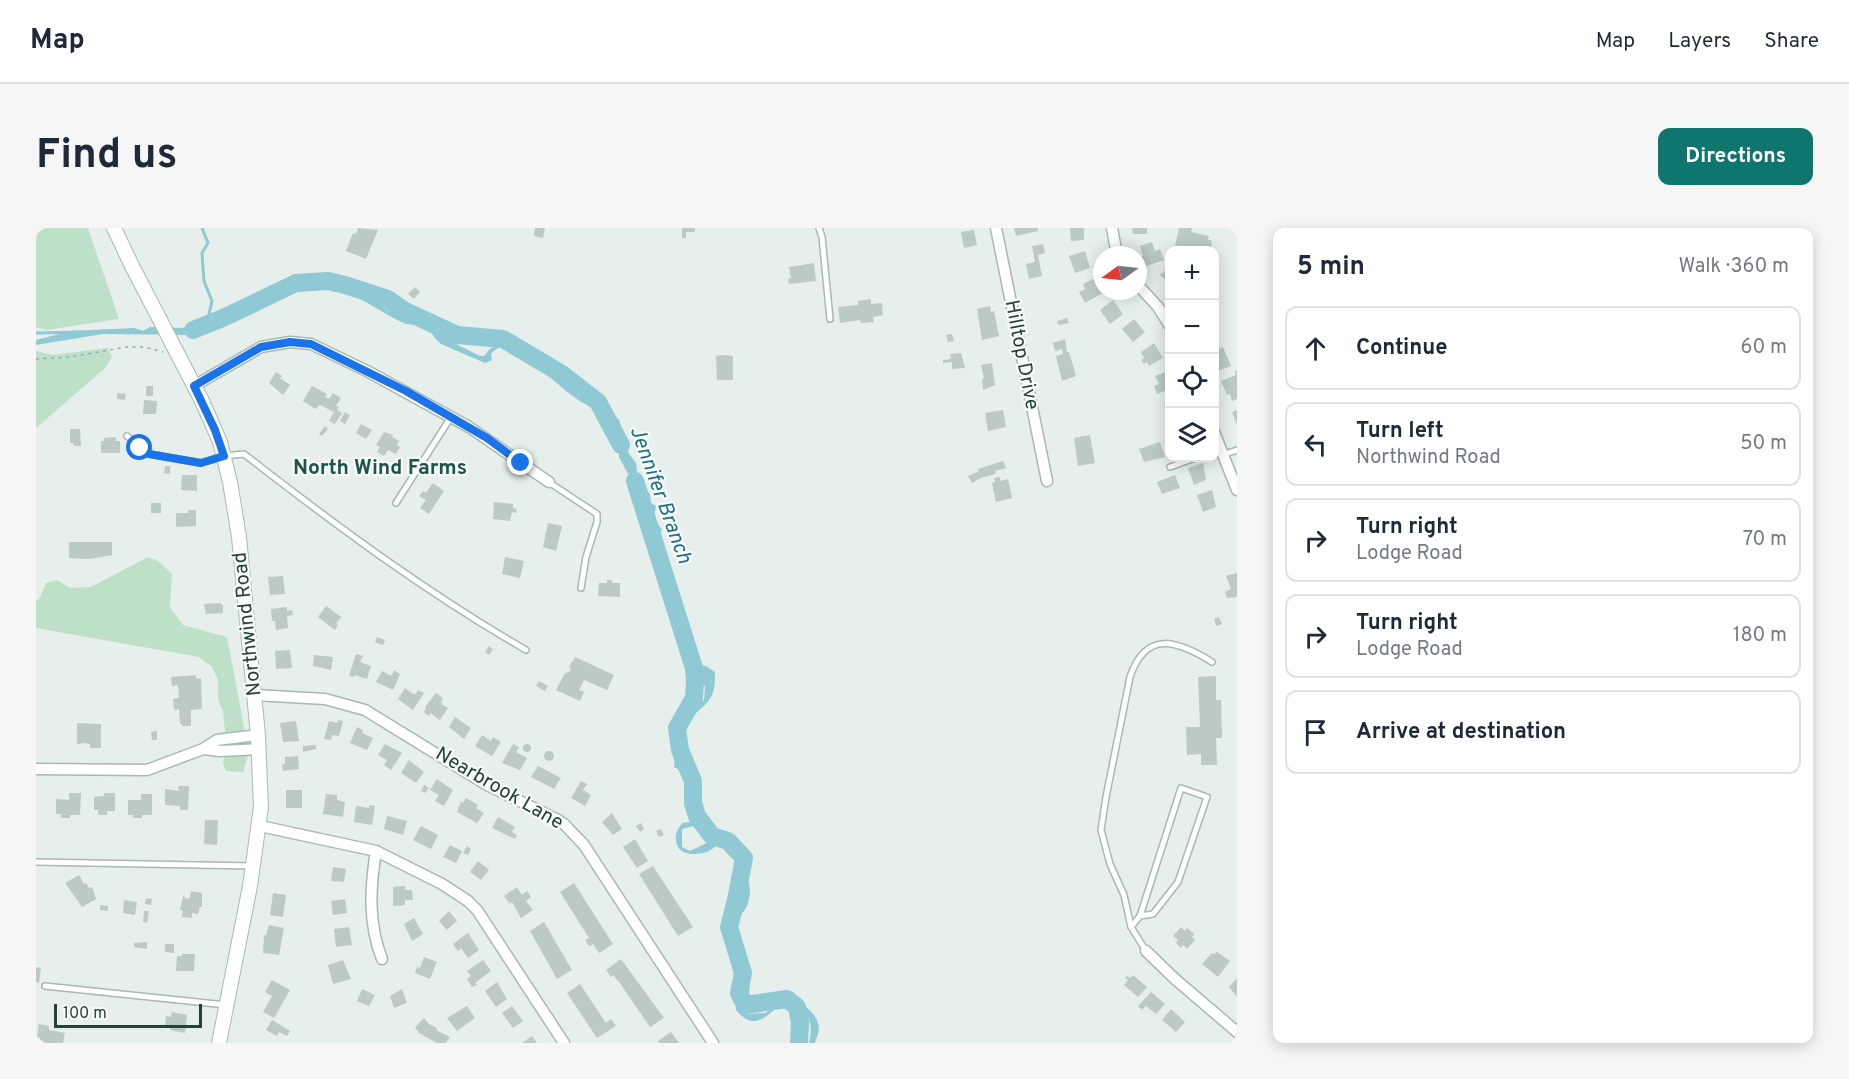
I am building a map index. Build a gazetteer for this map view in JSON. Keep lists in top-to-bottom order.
{
  "streets": {
    "street": ["Hilltop Drive", "Northwind Road", "Nearbrook Lane"]
  },
  "crossings": [
    ["Northwind Road", "Nearbrook Lane"]
  ],
  "districts": ["North Wind Farms"],
  "water": ["Jennifer Branch"],
  "scale_bar": "100 m",
  "north": "left",
  "page": {
    "header": "Map",
    "nav": ["Map", "Layers", "Share"],
    "buttons": "Directions",
    "title": "Find us",
    "heading": ["5 min", "Walk · 360 m"],
    "map_buttons": ["+", "−"],
    "list": [
      ["Continue", "60 m"],
      ["Turn left", "Northwind Road", "50 m"],
      ["Turn right", "Lodge Road", "70 m"],
      ["Turn right", "Lodge Road", "180 m"],
      "Arrive at destination"
    ],
    "scale": "100 m"
  }
}
